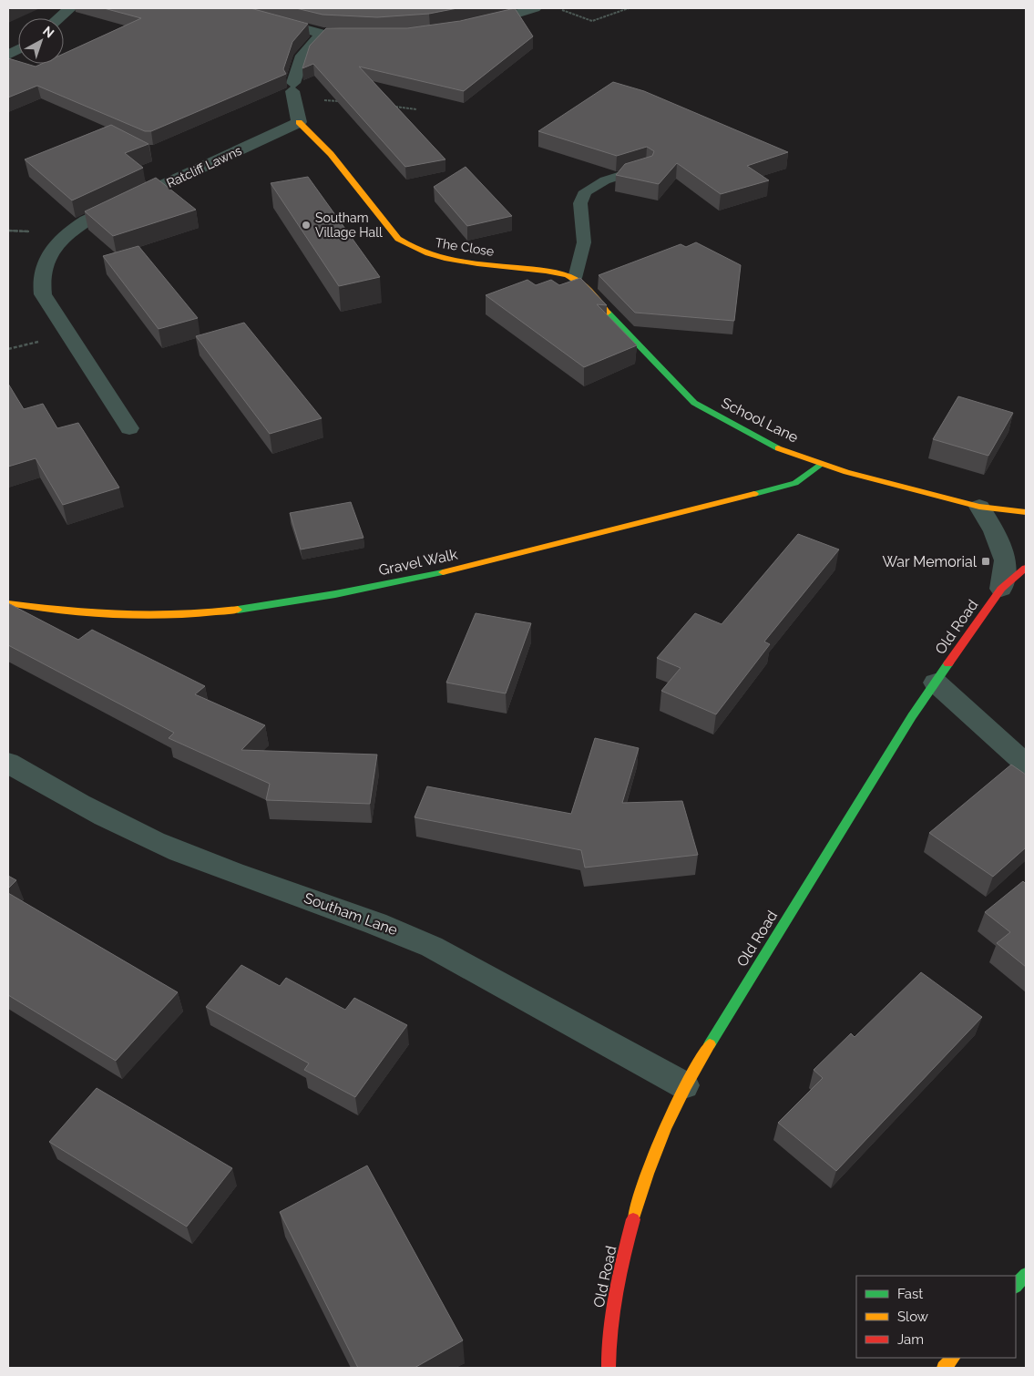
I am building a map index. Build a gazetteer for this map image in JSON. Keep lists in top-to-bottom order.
{
  "streets": {
    "street": [
      "Ratcliff Lawns",
      "The Close",
      "School Lane",
      "Gravel Walk",
      "Old Road",
      "Southam Lane"
    ]
  },
  "crossings": [
    ["Ratcliff Lawns", "The Close"],
    ["The Close", "School Lane"],
    ["School Lane", "Gravel Walk"],
    ["Old Road", "Southam Lane"]
  ],
  "places": {
    "other": ["Southam Village Hall"],
    "transit": ["War Memorial"]
  },
  "legend": ["Fast", "Slow", "Jam"],
  "north": "top right"
}
